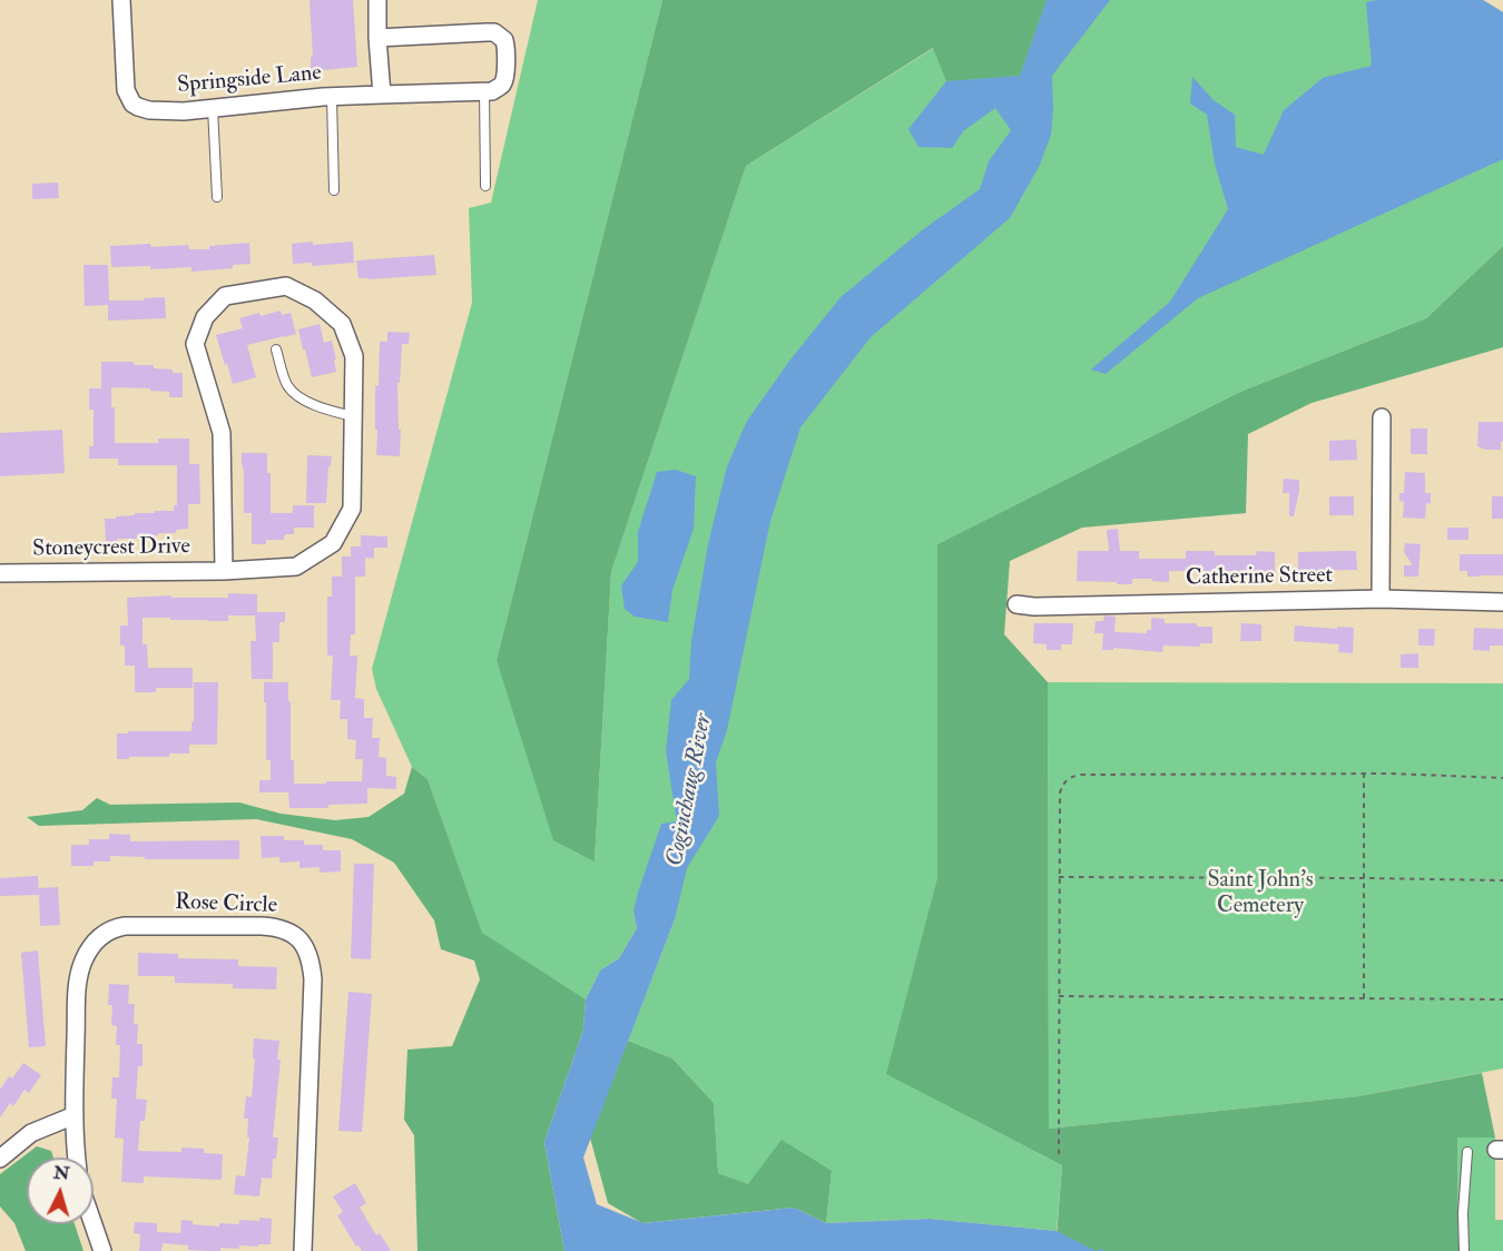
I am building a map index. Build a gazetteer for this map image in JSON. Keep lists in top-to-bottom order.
{
  "streets": {
    "street": [
      "Springside Lane",
      "Stoneycrest Drive",
      "Catherine Street",
      "Rose Circle"
    ]
  },
  "water": ["Coginchaug River"],
  "parks": ["Saint John's Cemetery"],
  "north": "top"
}
